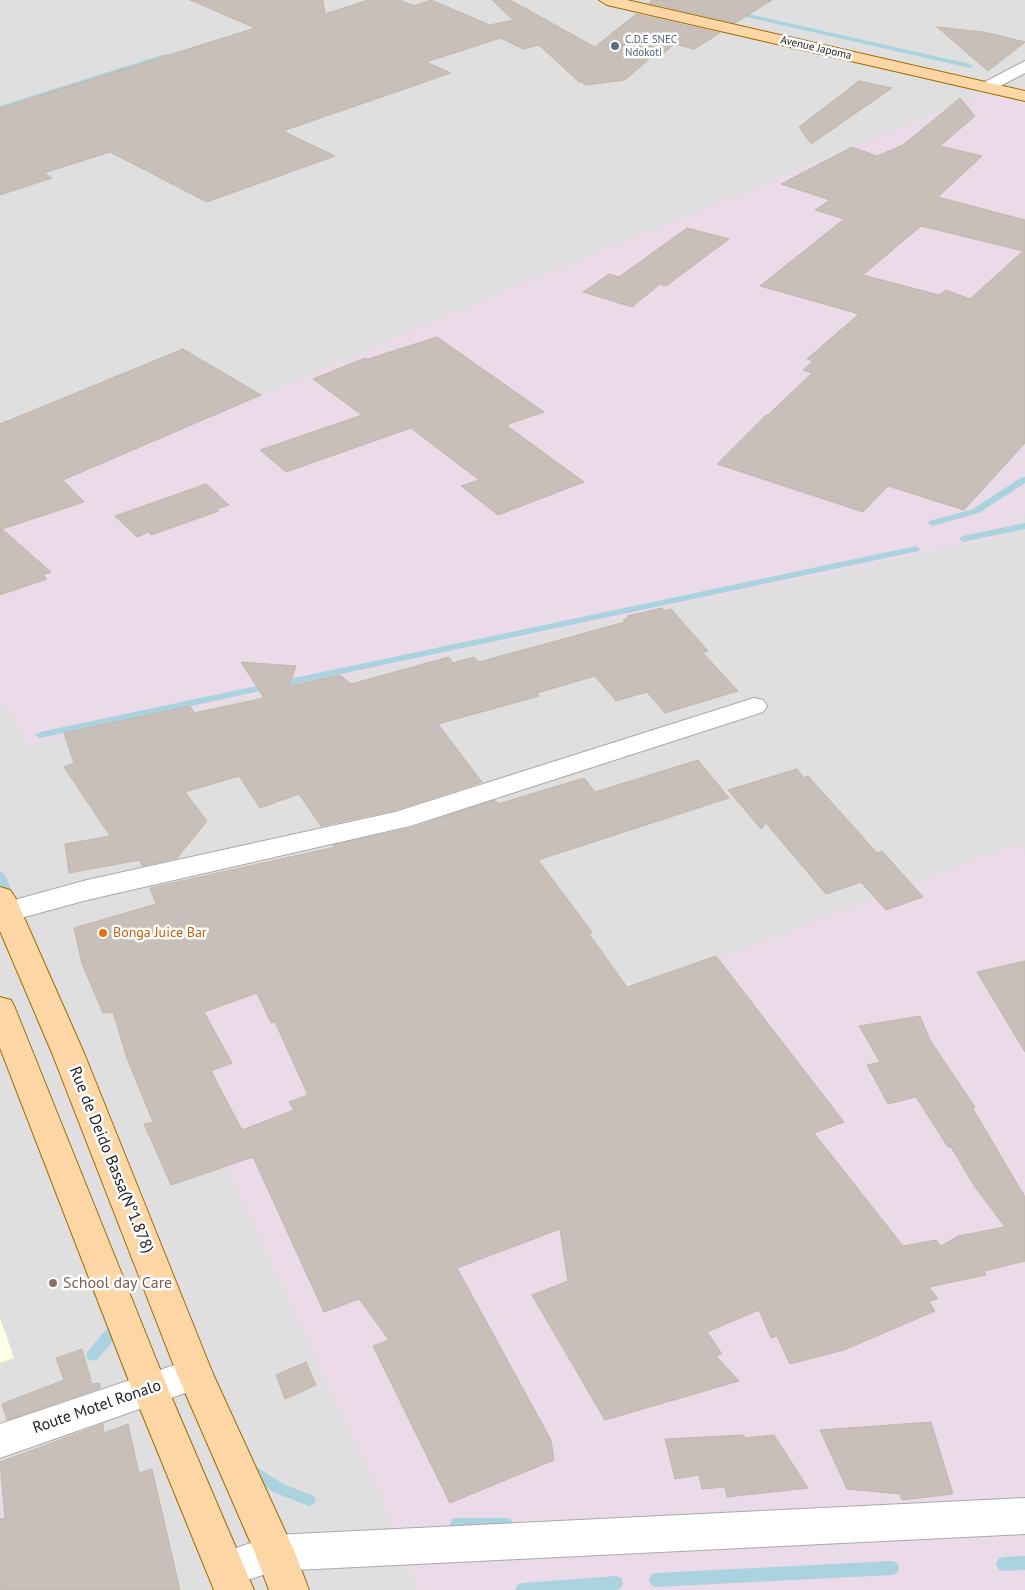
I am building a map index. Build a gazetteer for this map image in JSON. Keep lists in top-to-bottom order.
{
  "streets": {
    "main road": ["Avenue Japoma", "Rue de Deido Bassa(N°1.878)"],
    "street": ["Route Motel Ronalo"]
  },
  "crossings": [
    ["Rue de Deido Bassa(N°1.878)", "Route Motel Ronalo"]
  ],
  "places": ["C.D.E SNEC Ndokoti", "Bonga Juice Bar", "School day Care"]
}
